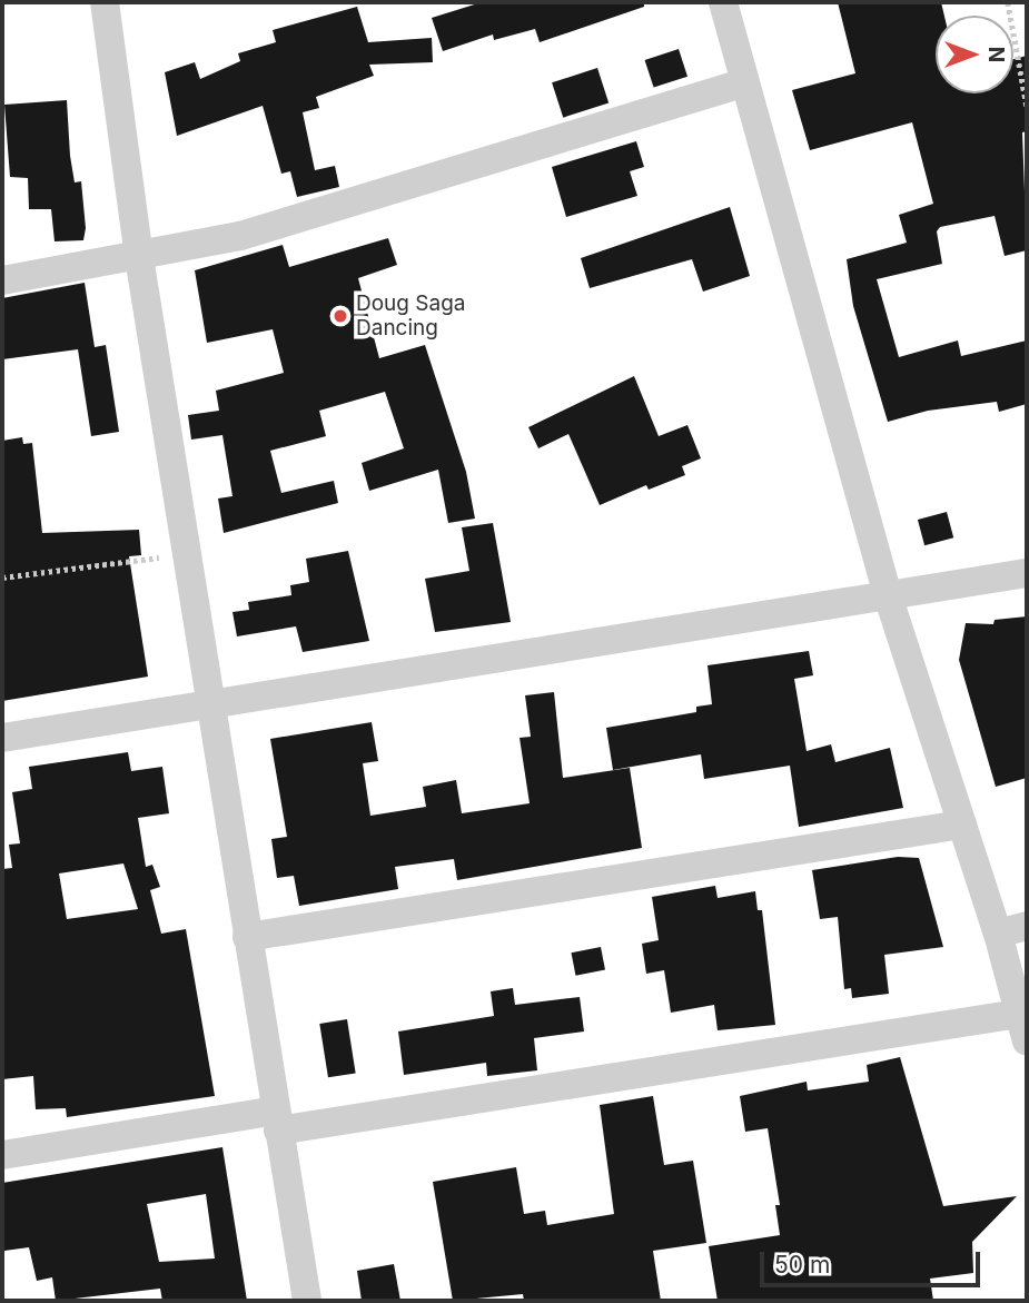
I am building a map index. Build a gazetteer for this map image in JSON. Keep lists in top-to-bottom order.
{
  "places": ["Doug Saga Dancing"],
  "scale_bar": "50 m",
  "north": "right"
}
